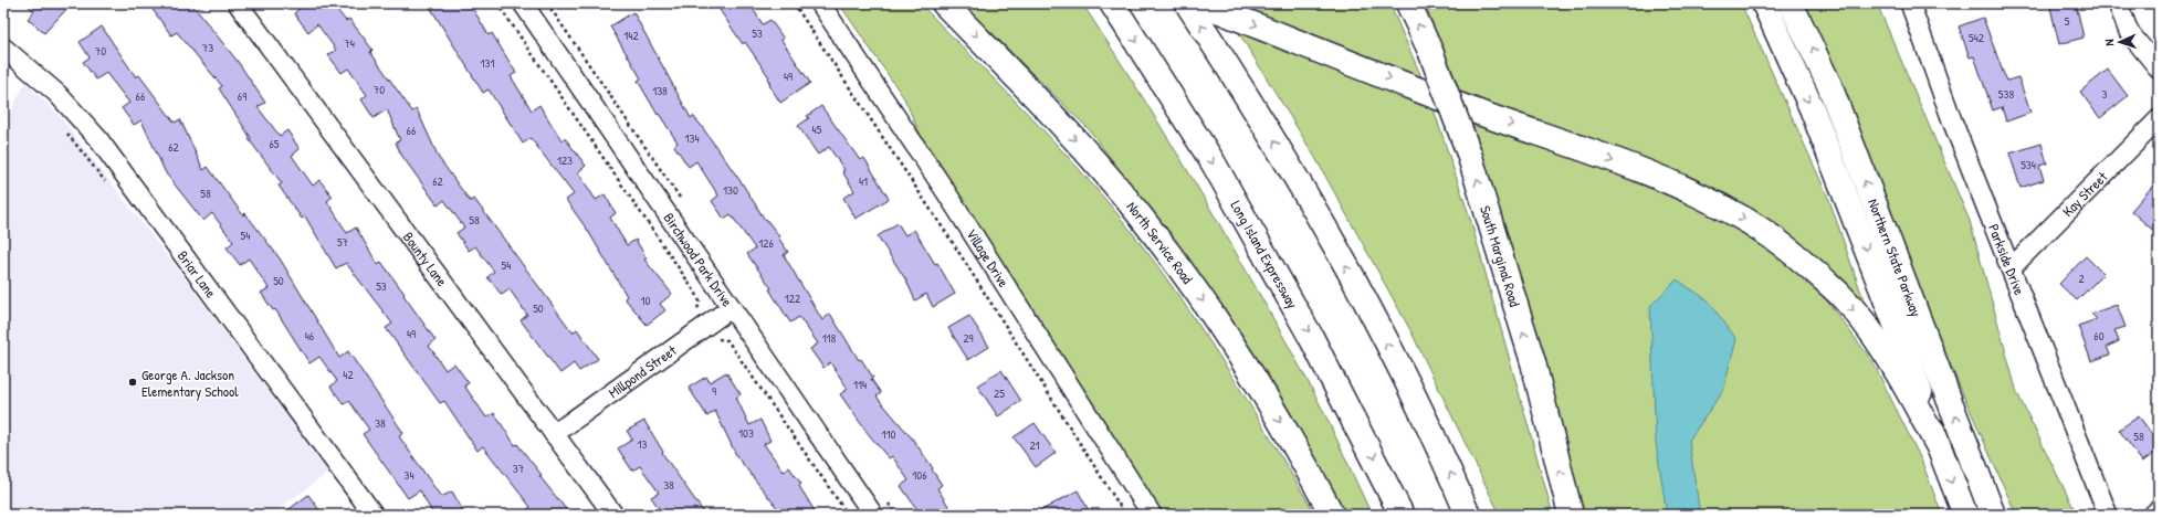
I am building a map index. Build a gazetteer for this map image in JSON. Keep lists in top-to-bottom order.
{
  "streets": {
    "main road": [
      "North Service Road",
      "Long Island Expressway",
      "South Marginal Road",
      "Northern State Parkway"
    ],
    "street": [
      "Kay Street",
      "Village Drive",
      "Bounty Lane",
      "Birchwood Park Drive",
      "Parkside Drive",
      "Briar Lane",
      "Millpond Street"
    ]
  },
  "crossings": [
    ["Kay Street", "Parkside Drive"],
    ["Bounty Lane", "Millpond Street"],
    ["Birchwood Park Drive", "Millpond Street"]
  ],
  "places": ["George A. Jackson Elementary School"],
  "house_numbers": [
    "5",
    "53",
    "142",
    "542",
    "74",
    "73",
    "70",
    "131",
    "49",
    "70",
    "138",
    "538",
    "3",
    "66",
    "69",
    "45",
    "66",
    "134",
    "65",
    "62",
    "123",
    "534",
    "62",
    "41",
    "130",
    "58",
    "58",
    "54",
    "57",
    "126",
    "54",
    "2",
    "50",
    "53",
    "122",
    "10",
    "50",
    "49",
    "46",
    "60",
    "118",
    "29",
    "42",
    "114",
    "9",
    "25",
    "38",
    "103",
    "110",
    "58",
    "13",
    "21",
    "37",
    "34",
    "106",
    "38"
  ],
  "north": "left"
}
